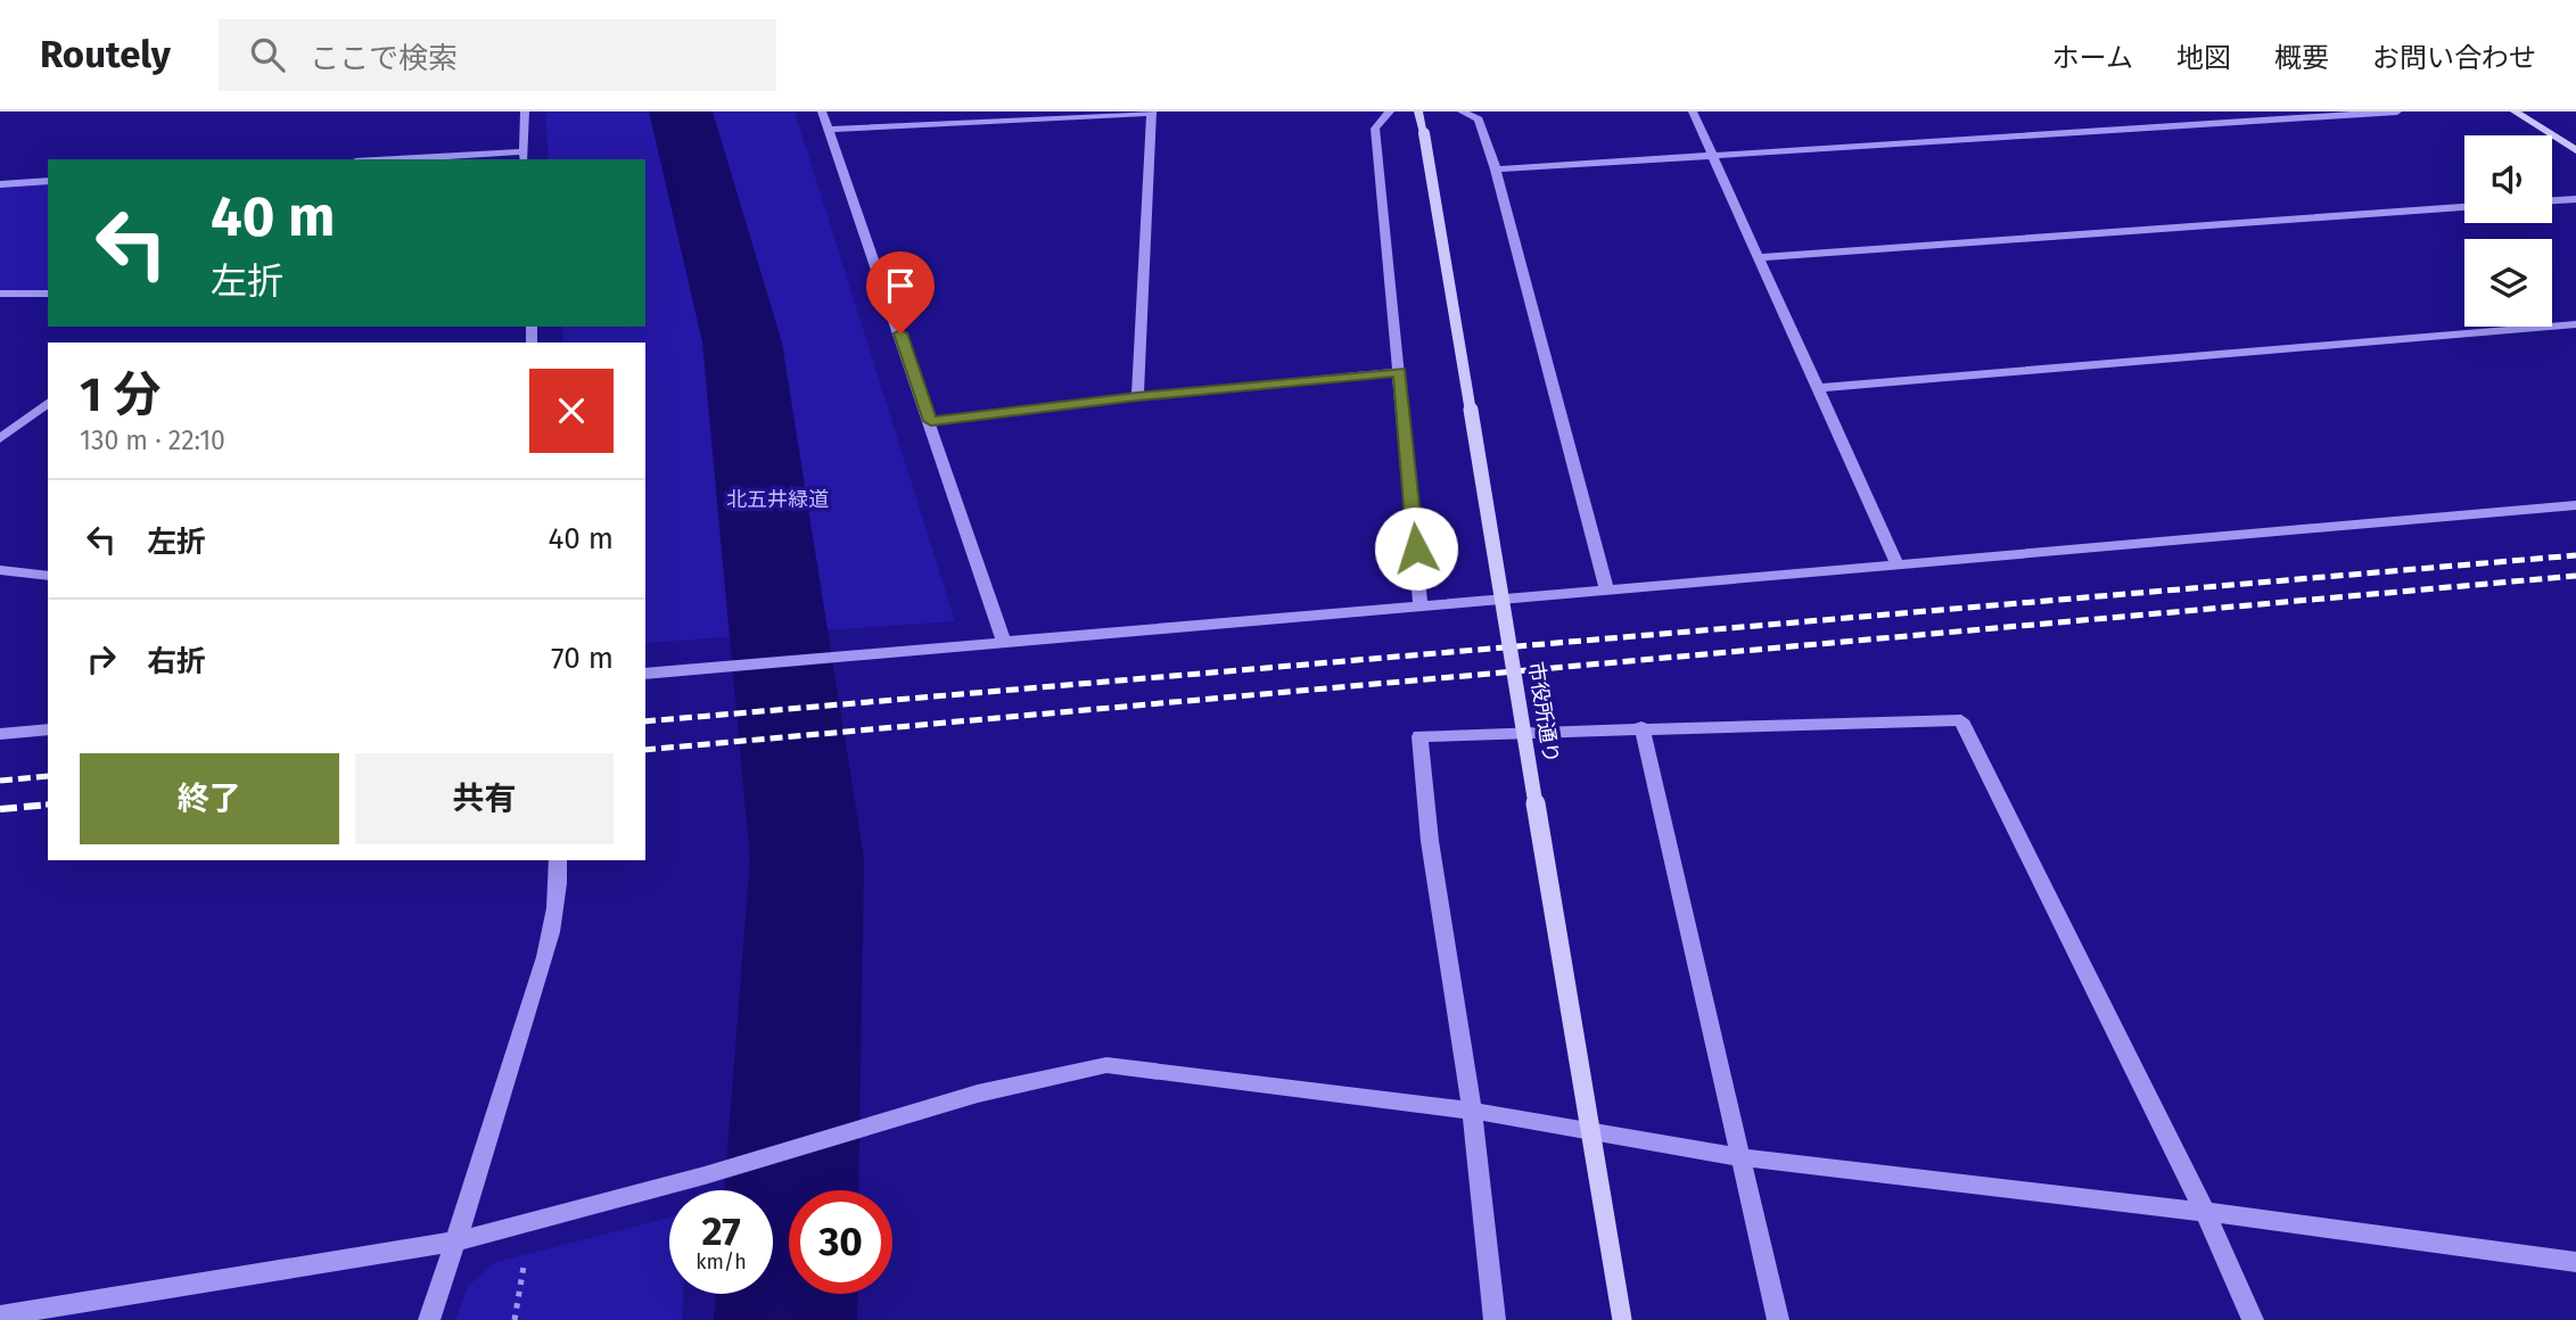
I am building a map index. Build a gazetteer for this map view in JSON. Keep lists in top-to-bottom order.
{
  "streets": {
    "street": ["市役所通り"]
  },
  "parks": ["北五井緑道"],
  "page": {
    "header": "Routely",
    "search": "ここで検索",
    "nav": [
      "ホーム",
      "地図",
      "概要",
      "お問い合わせ"
    ],
    "turn": ["40 m", "左折"],
    "heading": ["1 分", "130 m · 22:10"],
    "list": [
      {
        "name": "左折",
        "value": "40 m"
      },
      {
        "name": "右折",
        "value": "70 m"
      }
    ],
    "buttons": ["終了", "共有"],
    "speed": "27 km/h",
    "limit": "30"
  }
}
